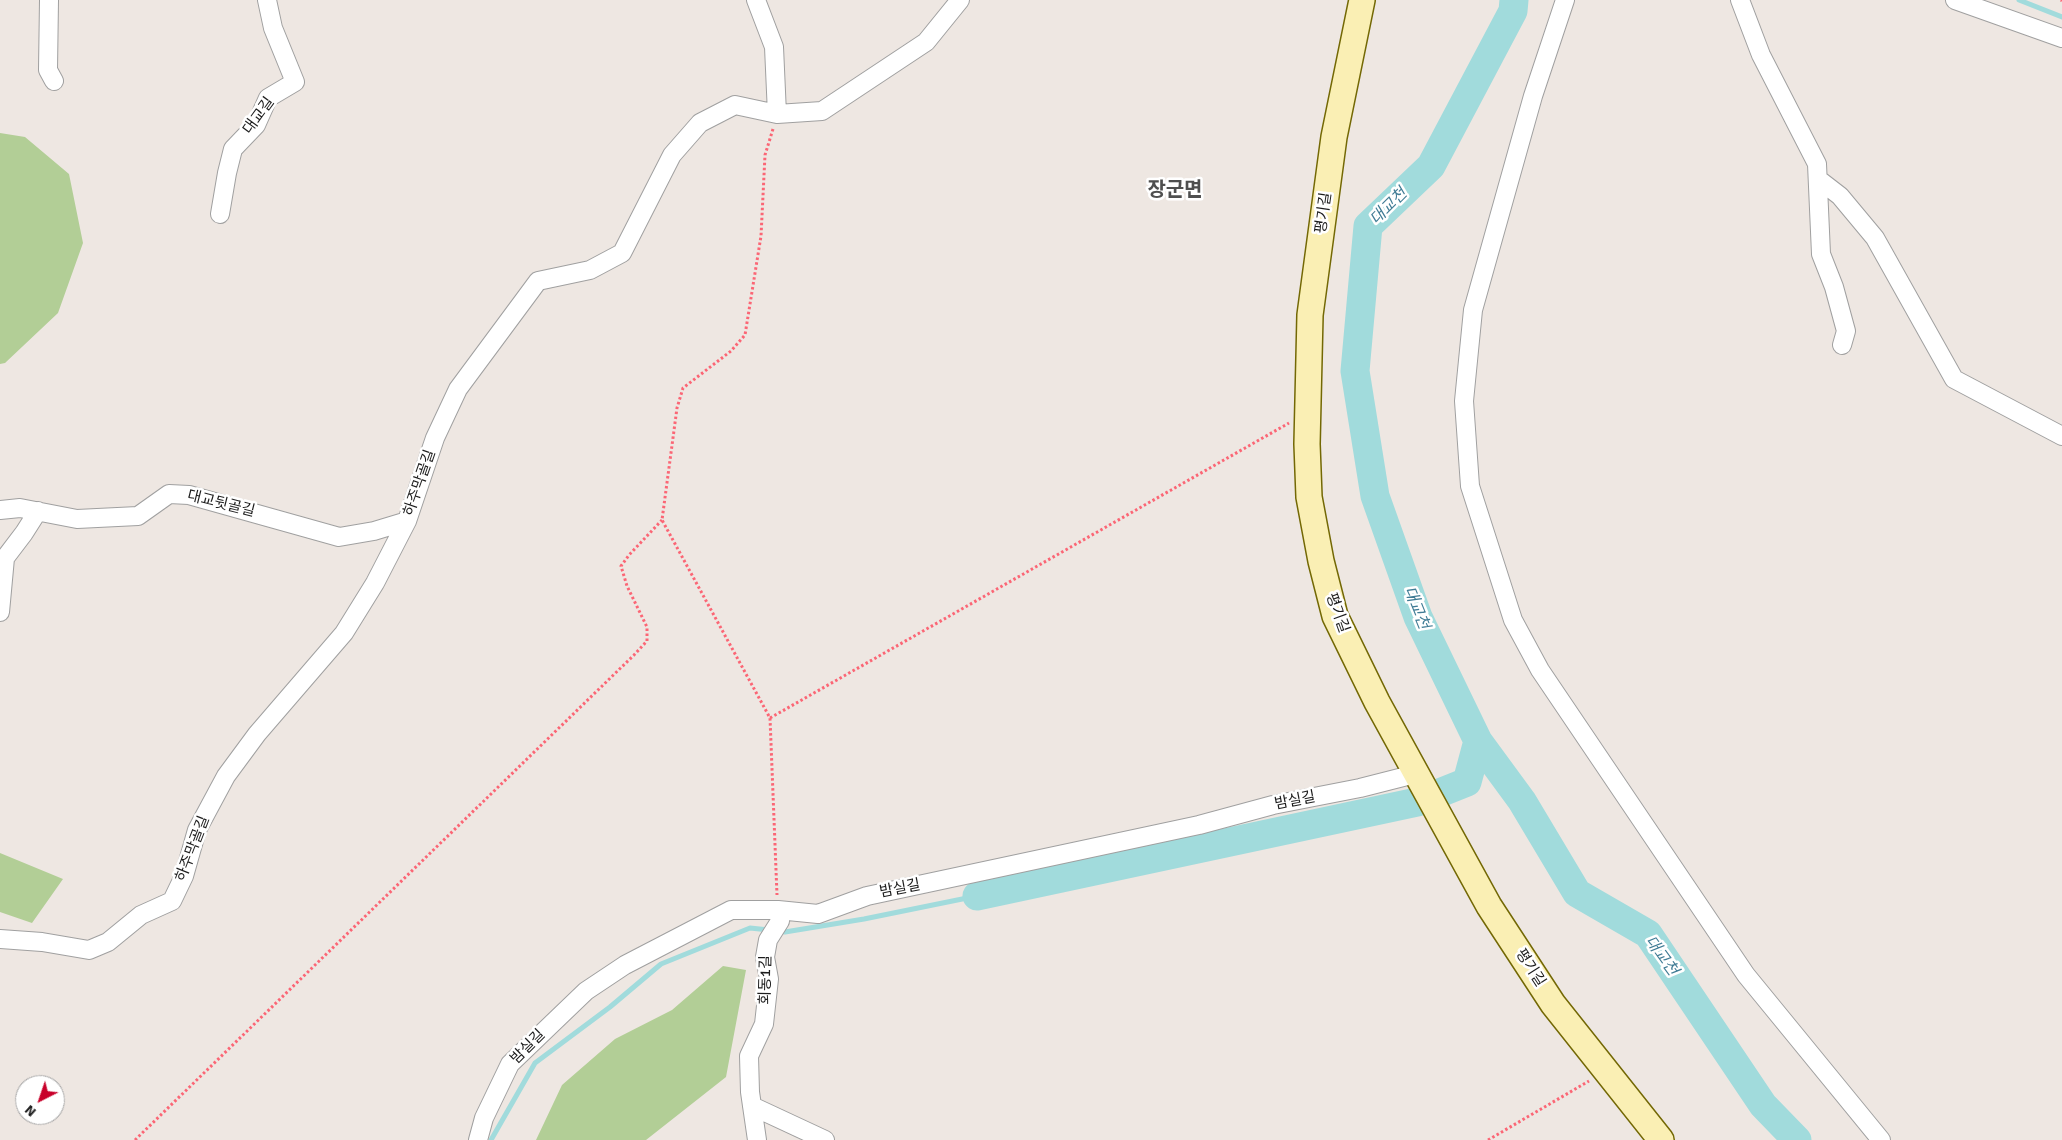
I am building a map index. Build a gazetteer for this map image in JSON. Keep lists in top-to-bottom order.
{
  "streets": {
    "main road": ["평기길"],
    "street": [
      "대교길",
      "하주막골길",
      "대교뒷골길",
      "밤실길",
      "회동1길"
    ]
  },
  "crossings": [
    ["평기길", "밤실길"],
    ["하주막골길", "대교뒷골길"],
    ["밤실길", "회동1길"]
  ],
  "districts": ["장군면"],
  "water": ["대교천"],
  "north": "bottom left"
}
